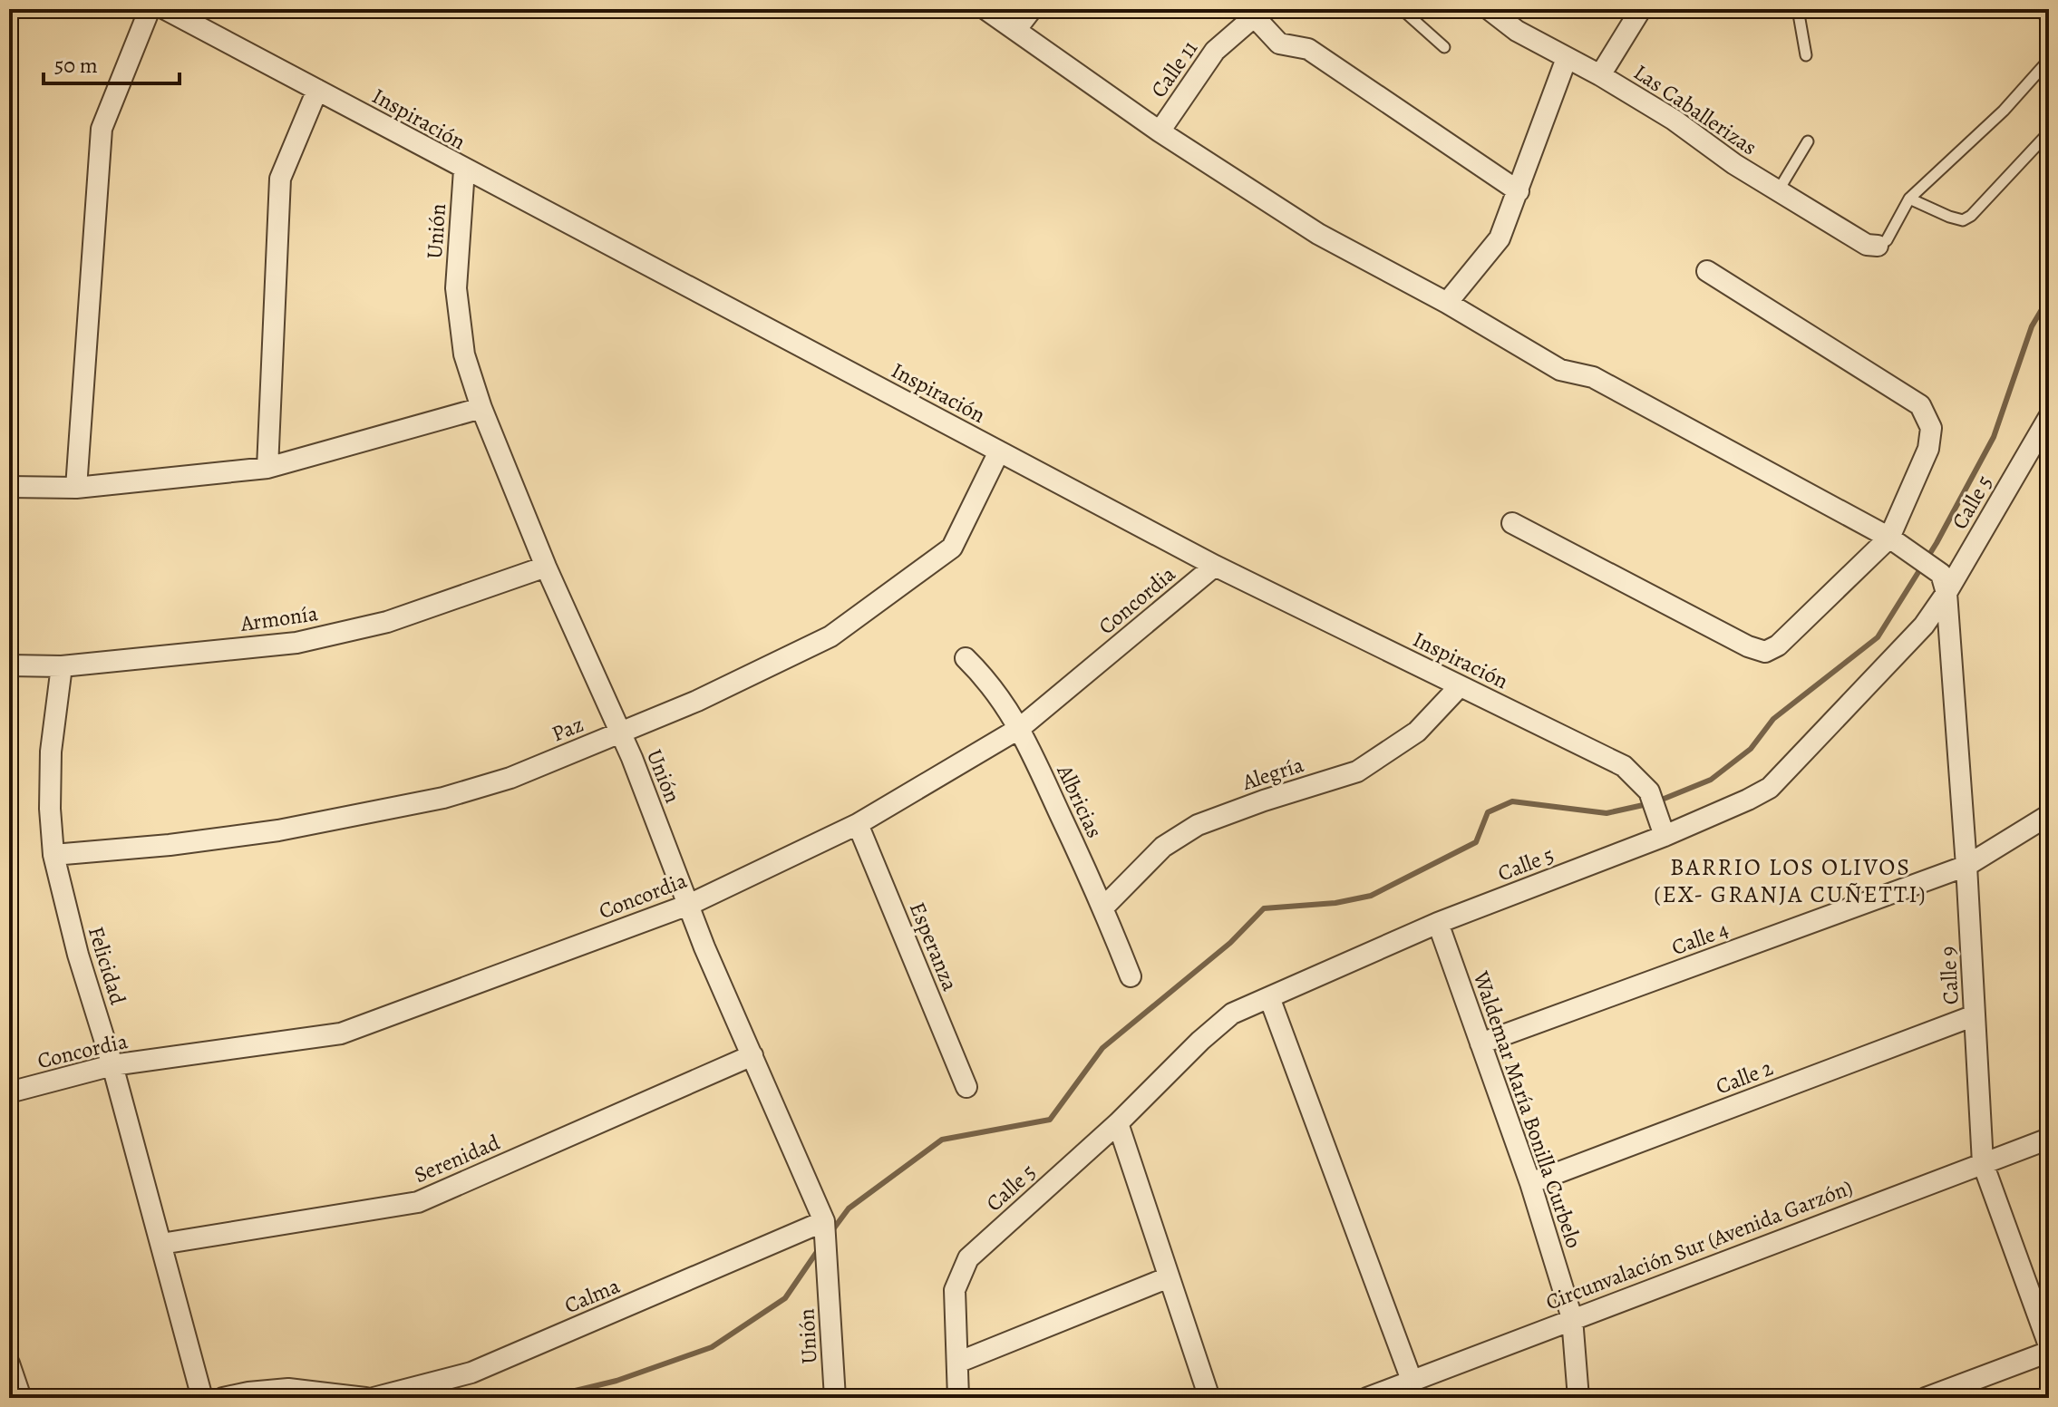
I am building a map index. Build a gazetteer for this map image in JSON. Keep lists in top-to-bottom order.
{
  "streets": {
    "street": [
      "Calle 11",
      "Las Caballerizas",
      "Inspiración",
      "Unión",
      "Calle 5",
      "Concordia",
      "Armonía",
      "Paz",
      "Alegría",
      "Albricias",
      "Calle 4",
      "Esperanza",
      "Felicidad",
      "Calle 9",
      "Calle 2",
      "Waldemar María Bonilla Curbelo",
      "Serenidad",
      "Circunvalación Sur (Avenida Garzón)",
      "Calma"
    ]
  },
  "crossings": [
    ["Inspiración", "Unión"],
    ["Inspiración", "Calle 5"],
    ["Inspiración", "Concordia"],
    ["Inspiración", "Paz"],
    ["Inspiración", "Alegría"],
    ["Unión", "Concordia"],
    ["Unión", "Armonía"],
    ["Unión", "Paz"],
    ["Unión", "Serenidad"],
    ["Unión", "Calma"],
    ["Calle 5", "Calle 9"],
    ["Calle 5", "Waldemar María Bonilla Curbelo"],
    ["Concordia", "Albricias"],
    ["Concordia", "Esperanza"],
    ["Concordia", "Felicidad"],
    ["Armonía", "Felicidad"],
    ["Paz", "Felicidad"],
    ["Alegría", "Albricias"],
    ["Calle 4", "Calle 9"],
    ["Calle 4", "Waldemar María Bonilla Curbelo"],
    ["Felicidad", "Serenidad"],
    ["Calle 9", "Calle 2"],
    ["Calle 9", "Circunvalación Sur (Avenida Garzón)"],
    ["Calle 2", "Waldemar María Bonilla Curbelo"],
    ["Waldemar María Bonilla Curbelo", "Circunvalación Sur (Avenida Garzón)"]
  ],
  "districts": ["BARRIO LOS OLIVOS (EX- GRANJA CUÑETTI)"],
  "scale_bar": "50 m"
}
